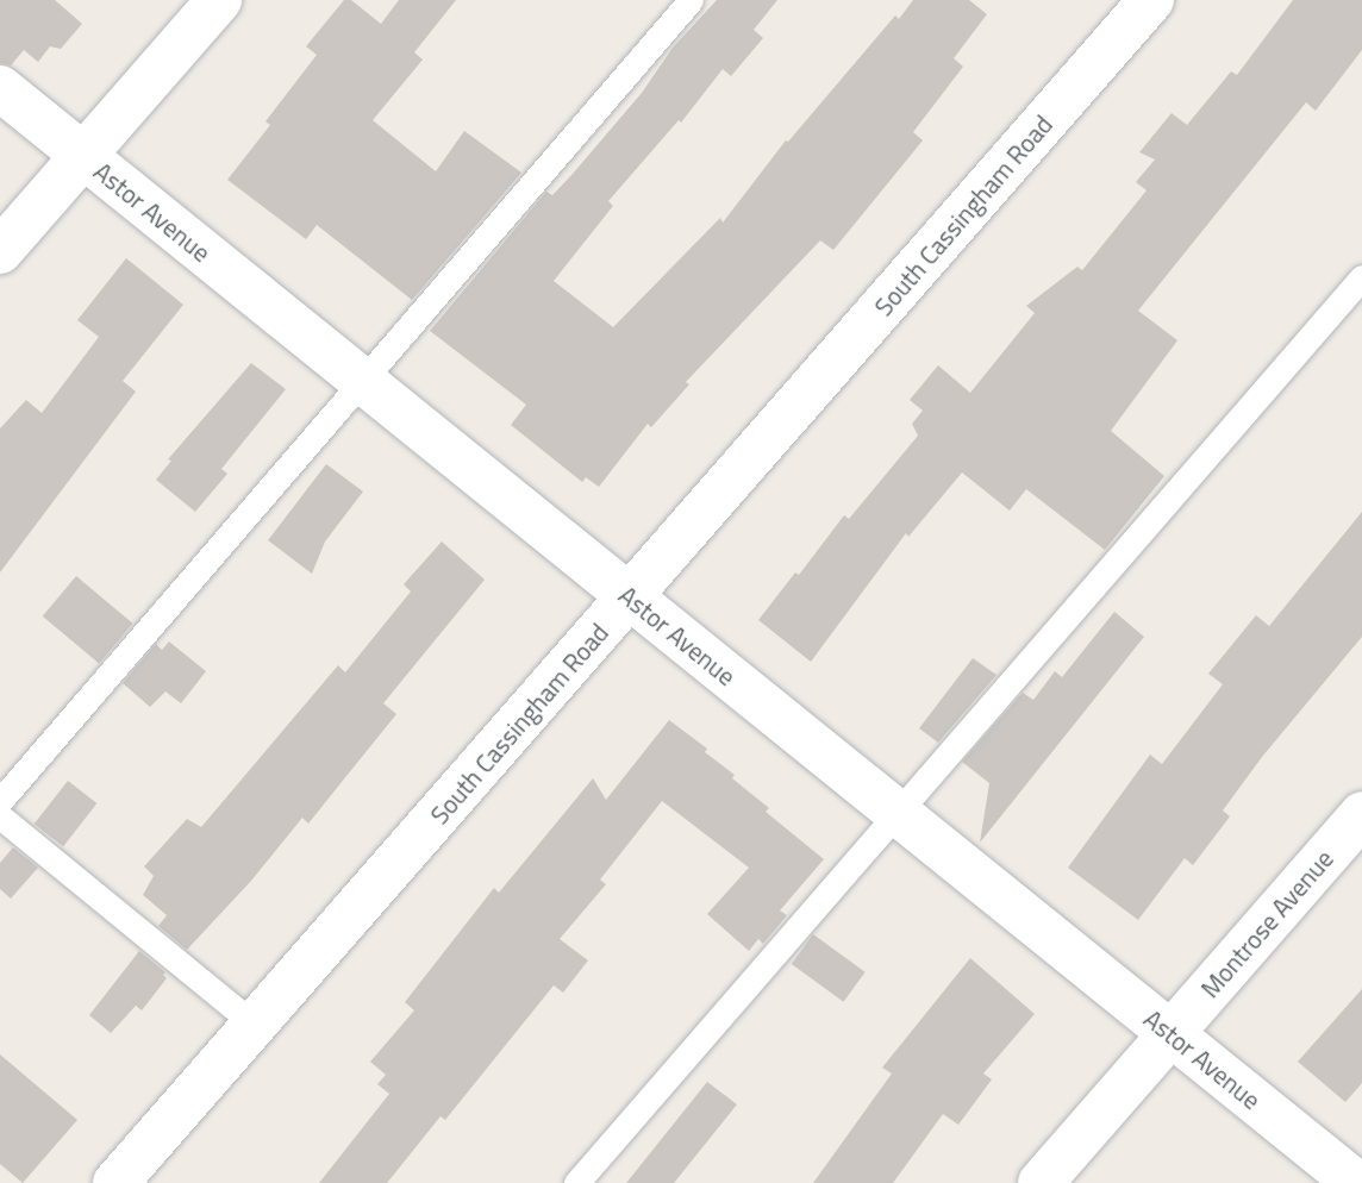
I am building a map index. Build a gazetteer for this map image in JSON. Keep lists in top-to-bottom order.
{
  "streets": {
    "street": ["Astor Avenue", "South Cassingham Road", "Montrose Avenue"]
  },
  "crossings": [
    ["Astor Avenue", "South Cassingham Road"],
    ["Astor Avenue", "Montrose Avenue"]
  ]
}
